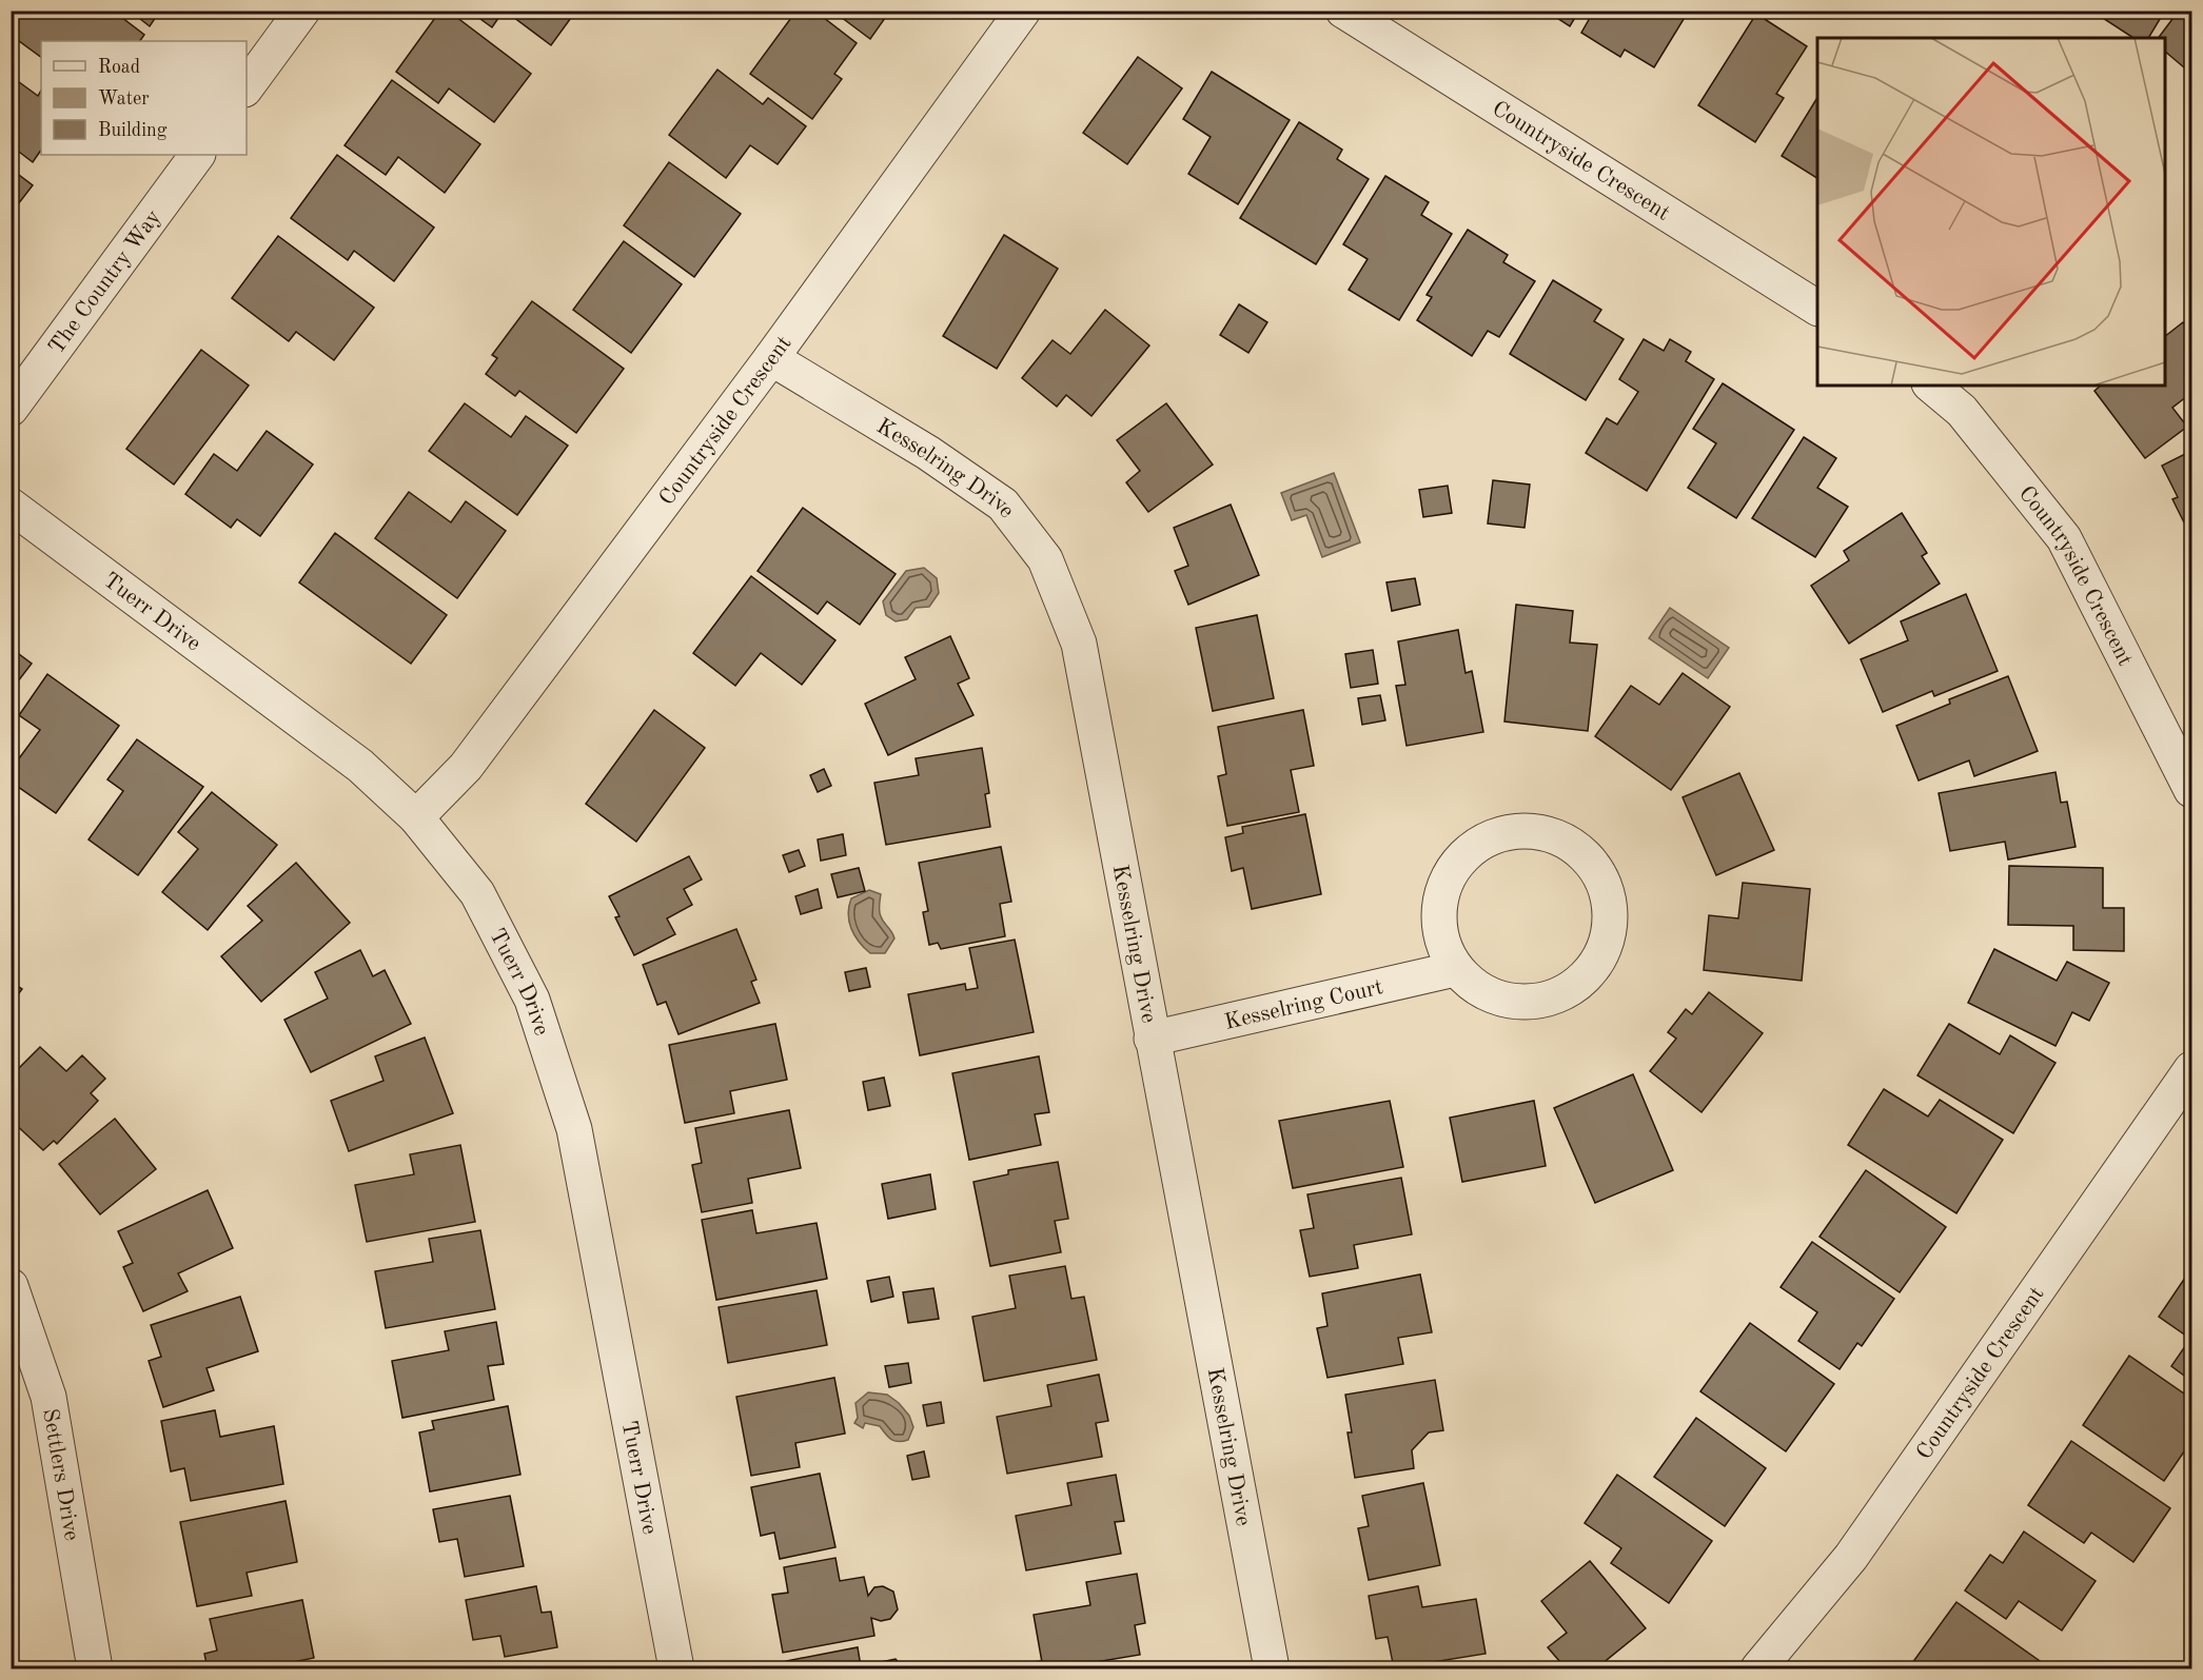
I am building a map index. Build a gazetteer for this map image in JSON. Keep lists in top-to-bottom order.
{
  "streets": {
    "street": [
      "Countryside Crescent",
      "The Country Way",
      "Kesselring Drive",
      "Tuerr Drive",
      "Kesselring Court",
      "Settlers Drive"
    ]
  },
  "crossings": [
    ["Countryside Crescent", "Kesselring Drive"],
    ["Countryside Crescent", "Tuerr Drive"],
    ["Kesselring Drive", "Kesselring Court"]
  ],
  "legend": ["Road", "Water", "Building"]
}
